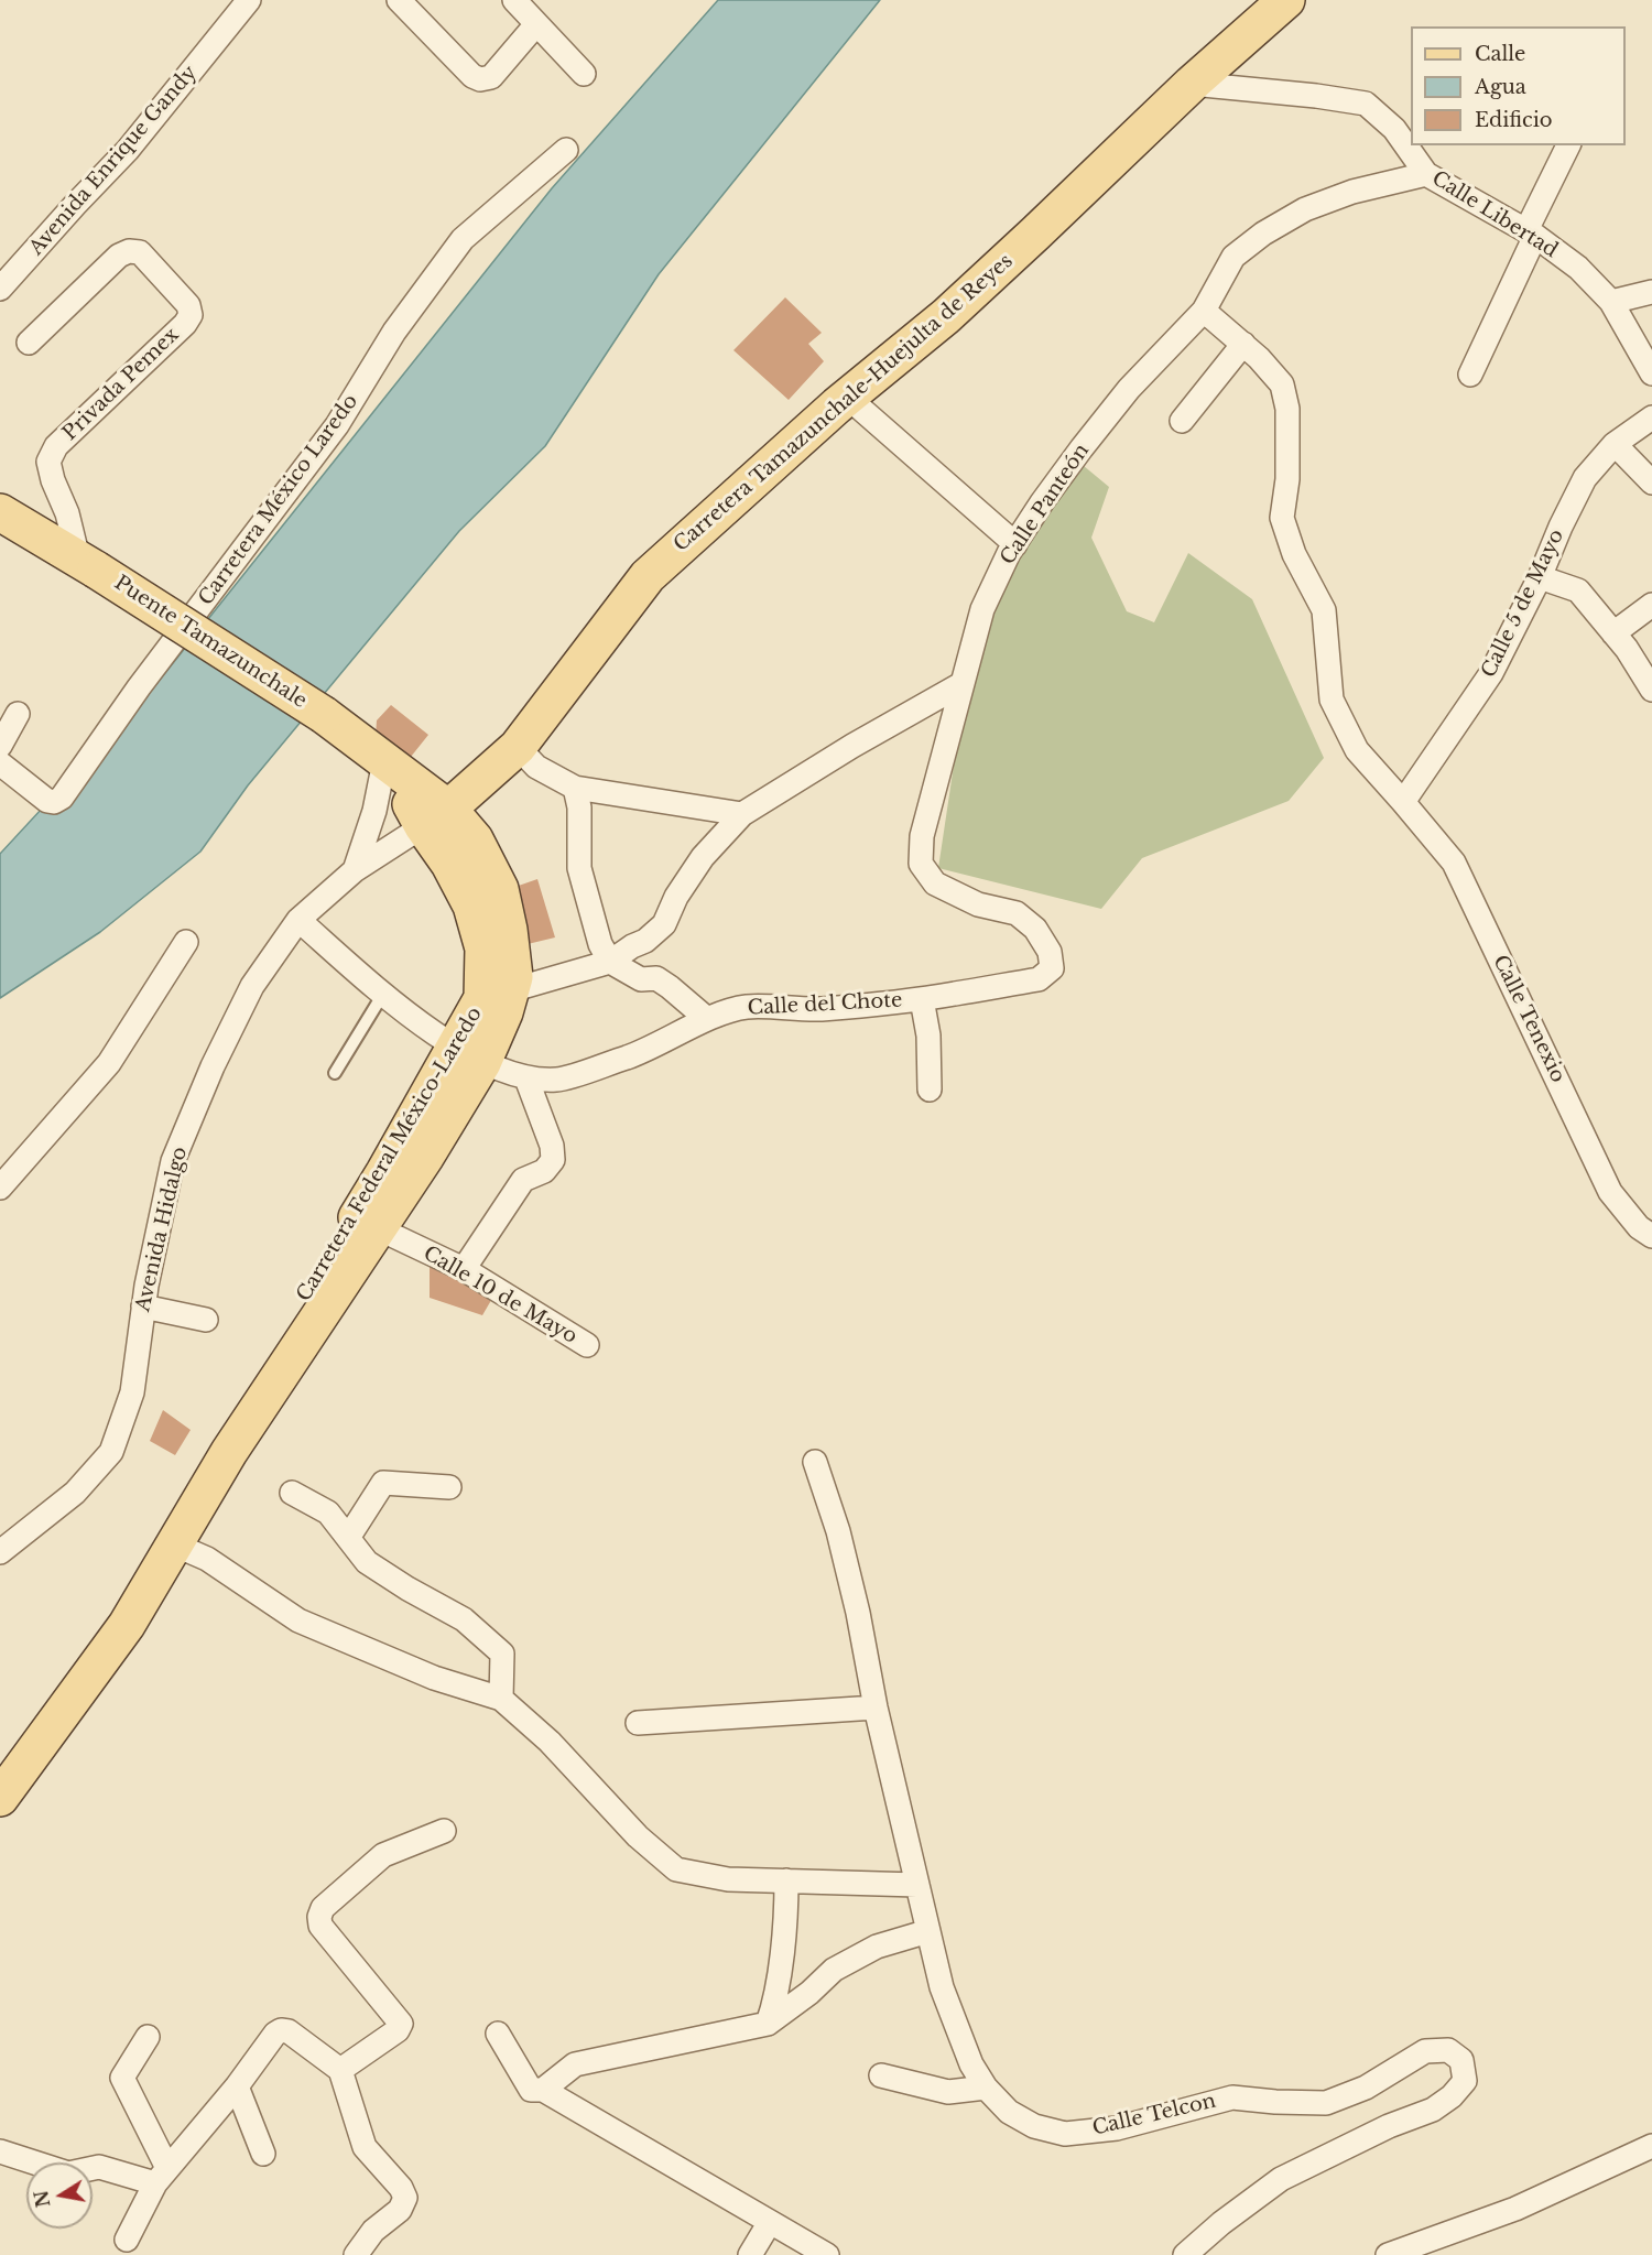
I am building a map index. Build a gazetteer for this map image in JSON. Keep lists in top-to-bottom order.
{
  "streets": {
    "main road": ["Carretera Tamazunchale-Huejulta de Reyes", "Puente Tamazunchale", "Carretera Federal México-Laredo"],
    "street": [
      "Avenida Enrique Gandy",
      "Calle Libertad",
      "Privada Pemex",
      "Carretera México Laredo",
      "Calle Panteón",
      "Calle 5 de Mayo",
      "Calle del Chote",
      "Calle Tenexio",
      "Avenida Hidalgo",
      "Calle 10 de Mayo",
      "Calle Telcon"
    ]
  },
  "crossings": [
    ["Calle Libertad", "Carretera Tamazunchale-Huejulta de Reyes"],
    ["Calle Libertad", "Calle Panteón"],
    ["Privada Pemex", "Puente Tamazunchale"],
    ["Carretera Tamazunchale-Huejulta de Reyes", "Carretera Federal México-Laredo"],
    ["Carretera Tamazunchale-Huejulta de Reyes", "Avenida Hidalgo"],
    ["Calle Panteón", "Calle del Chote"],
    ["Calle Panteón", "Calle Tenexio"],
    ["Calle 5 de Mayo", "Calle Tenexio"],
    ["Puente Tamazunchale", "Carretera Federal México-Laredo"],
    ["Calle del Chote", "Carretera Federal México-Laredo"],
    ["Calle del Chote", "Avenida Hidalgo"],
    ["Carretera Federal México-Laredo", "Avenida Hidalgo"],
    ["Carretera Federal México-Laredo", "Calle 10 de Mayo"]
  ],
  "legend": ["Calle", "Agua", "Edificio"],
  "north": "left"
}
